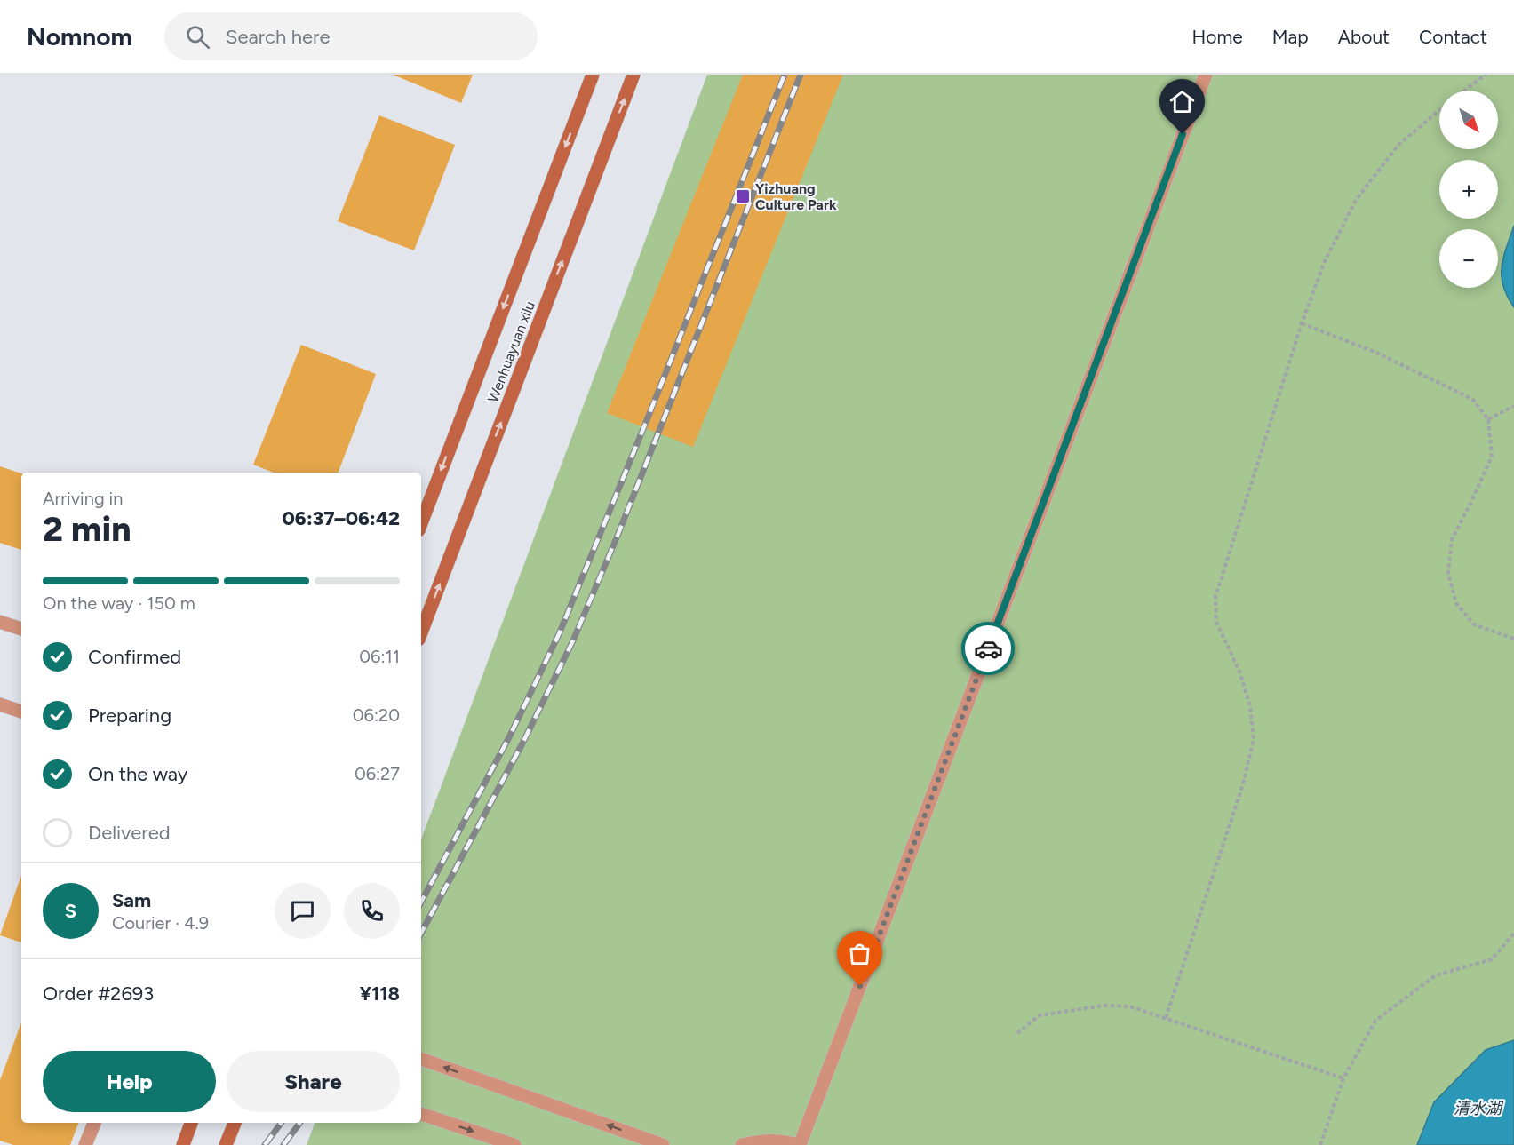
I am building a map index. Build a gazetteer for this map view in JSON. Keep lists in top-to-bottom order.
{
  "streets": {
    "main road": ["Wenhuayuan xilu"]
  },
  "water": ["清水湖"],
  "places": {
    "transit": ["Yizhuang Culture Park"]
  },
  "north": "bottom right",
  "page": {
    "header": "Nomnom",
    "search": "Search here",
    "nav": [
      "Home",
      "Map",
      "About",
      "Contact"
    ],
    "map_buttons": ["+", "−"],
    "heading": ["2 min", "Arriving in", "06:37–06:42"],
    "panel": [
      "Sam",
      "Courier · 4.9",
      "Order #2693",
      "¥118"
    ],
    "bar": "On the way · 150 m",
    "list": [
      ["Confirmed", "06:11"],
      ["Preparing", "06:20"],
      ["On the way", "06:27"],
      "Delivered"
    ],
    "round": "S",
    "buttons": ["Help", "Share"]
  }
}
